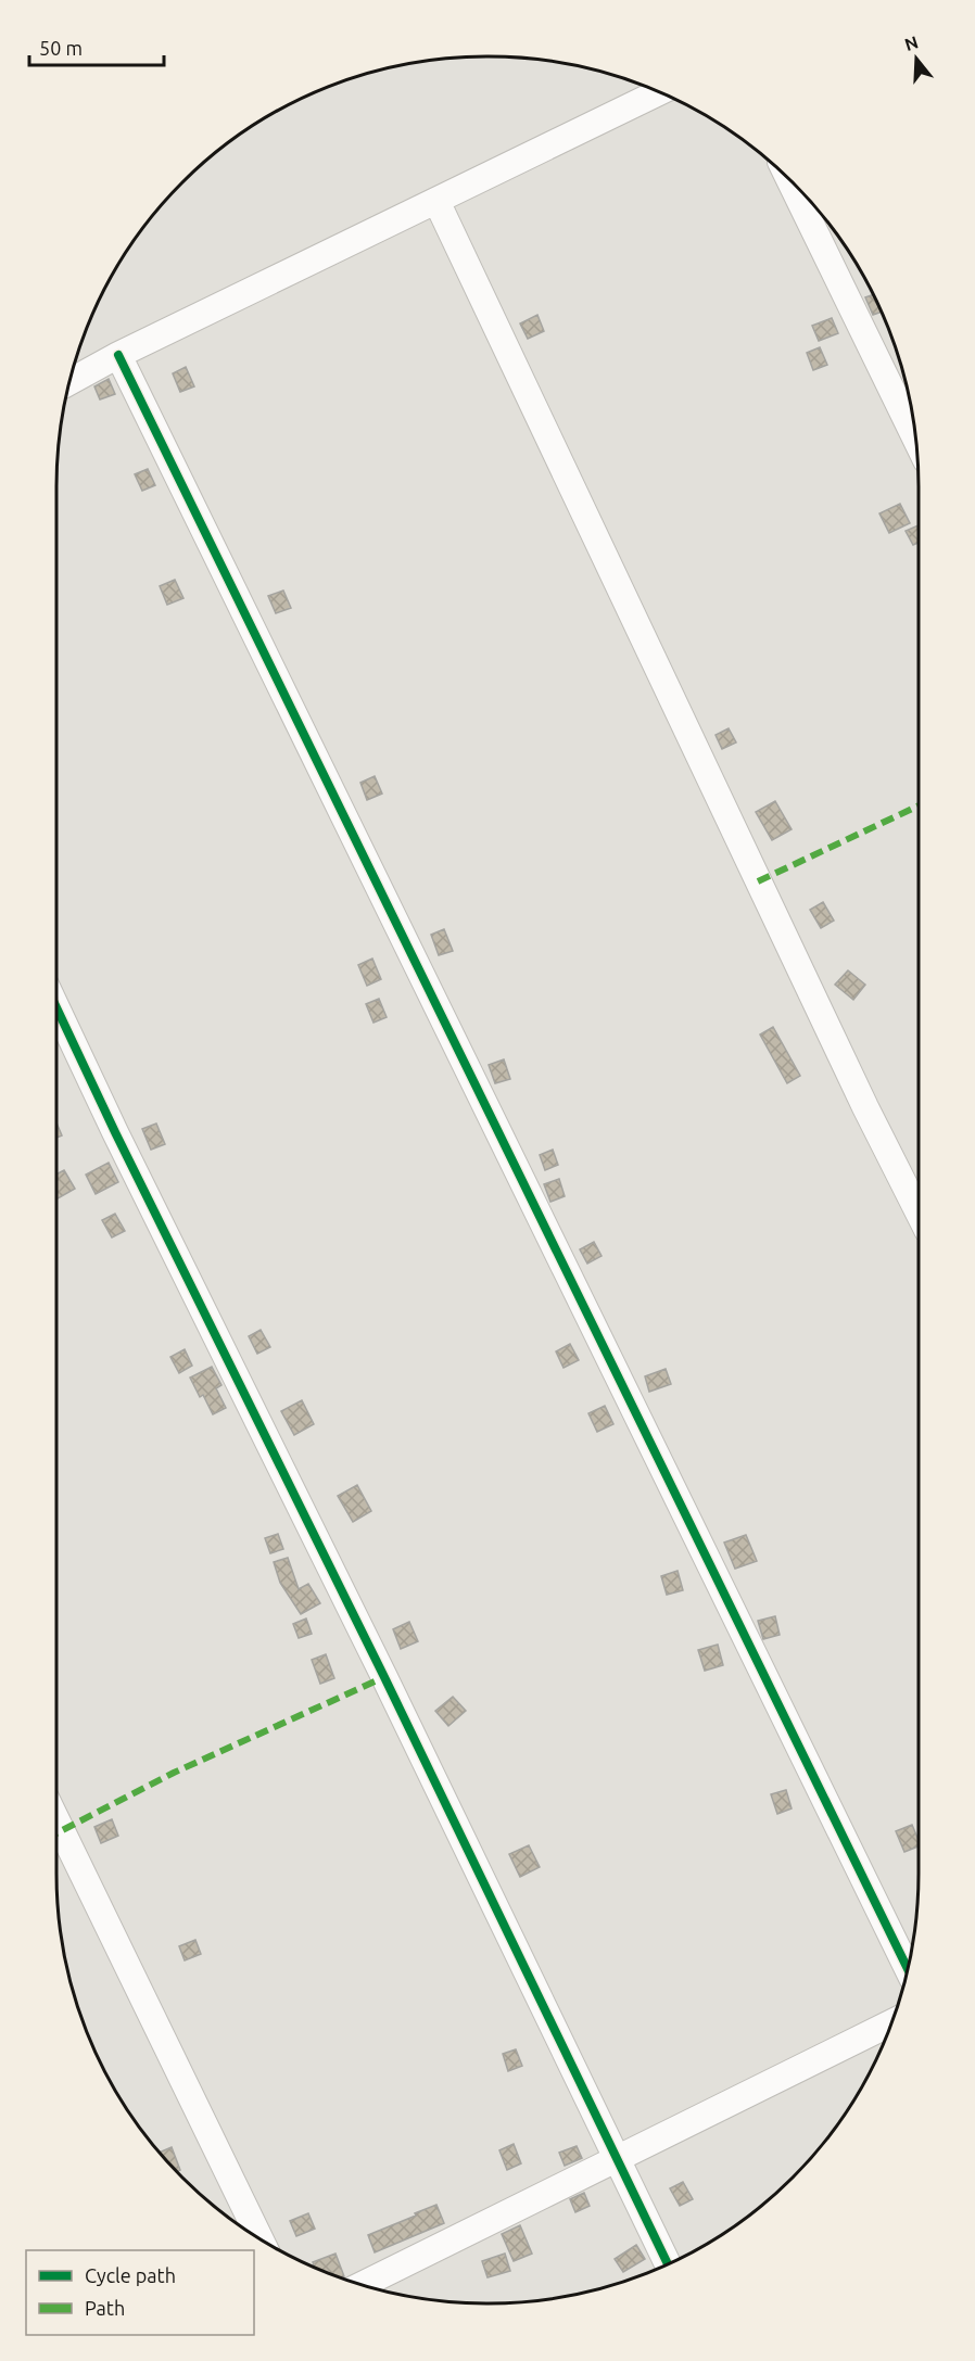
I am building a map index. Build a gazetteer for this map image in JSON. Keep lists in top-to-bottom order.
{
  "legend": ["Cycle path", "Path"],
  "scale_bar": "50 m",
  "north": "top"
}
